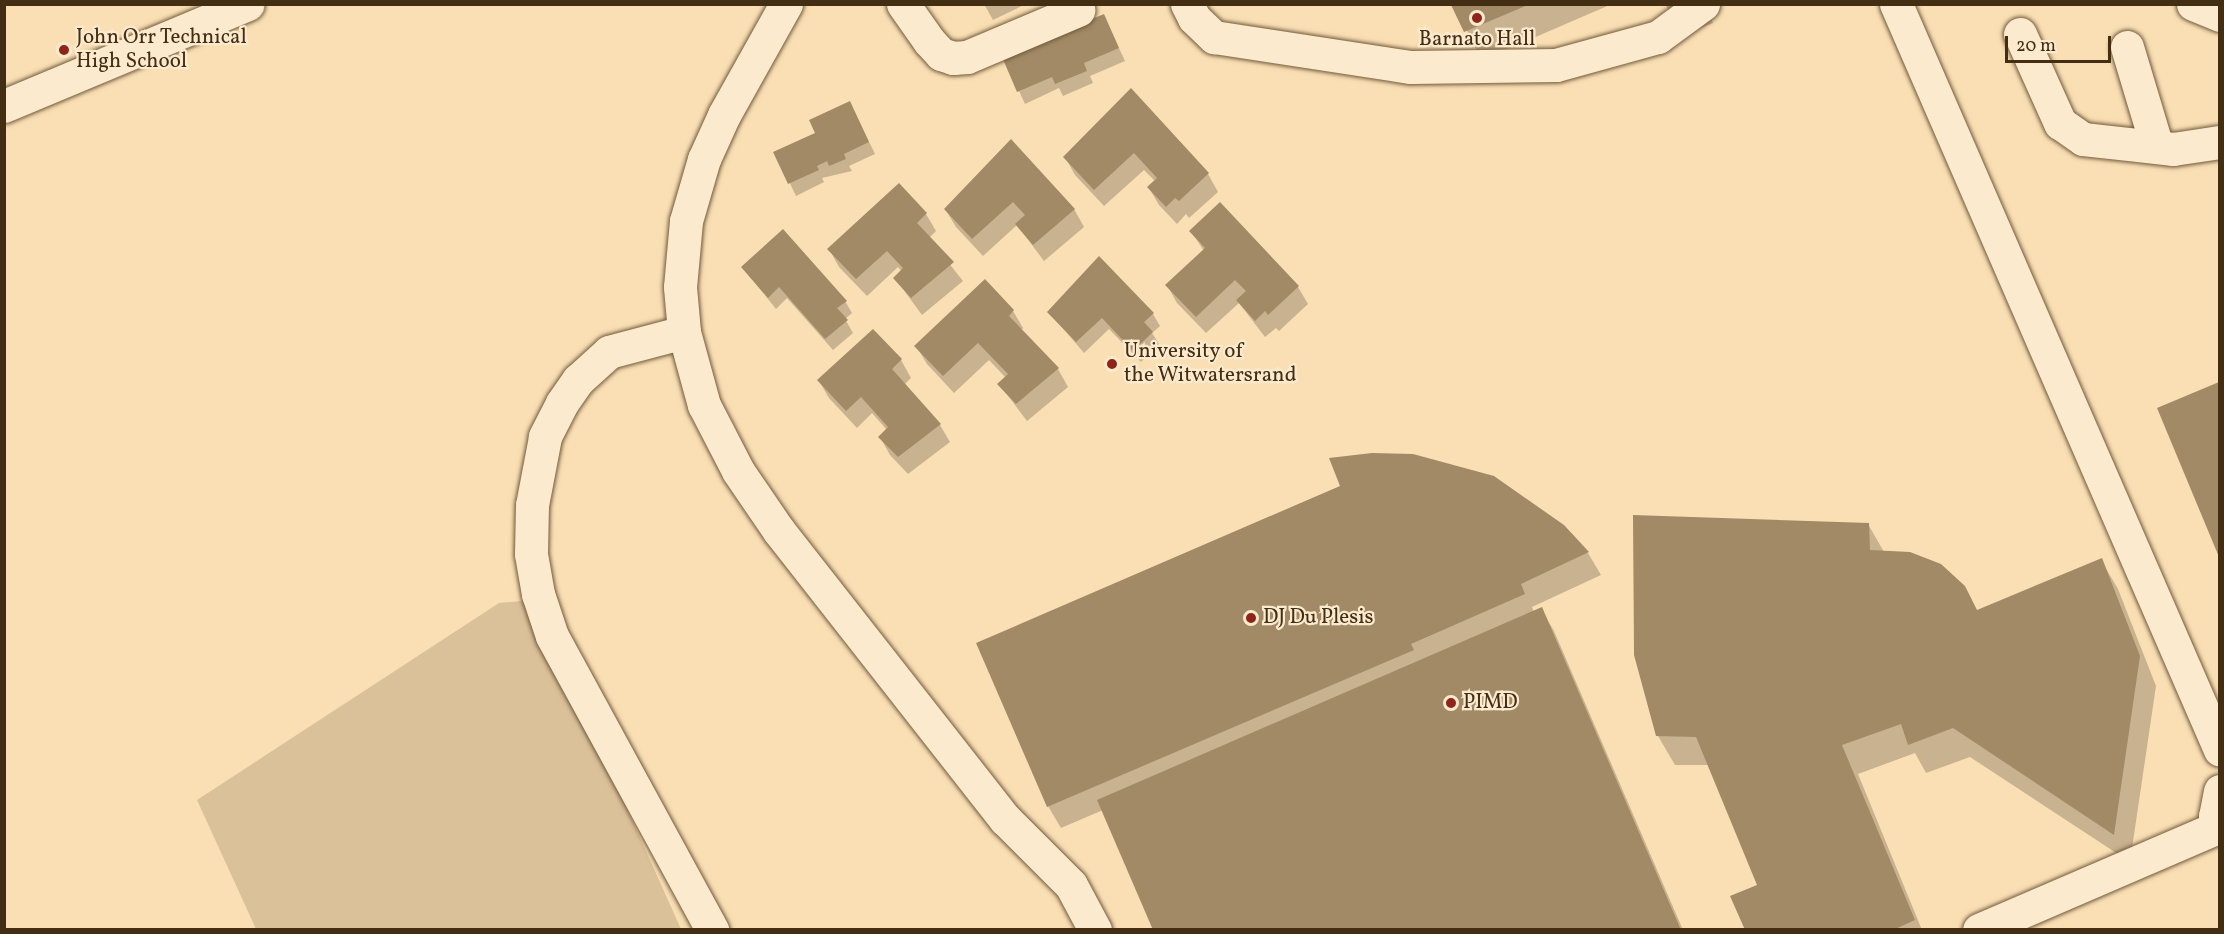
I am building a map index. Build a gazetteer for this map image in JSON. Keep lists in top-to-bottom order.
{
  "places": [
    "Barnato Hall",
    "John Orr Technical High School",
    "University of the Witwatersrand",
    "DJ Du Plesis",
    "PIMD"
  ],
  "scale_bar": "20 m"
}
